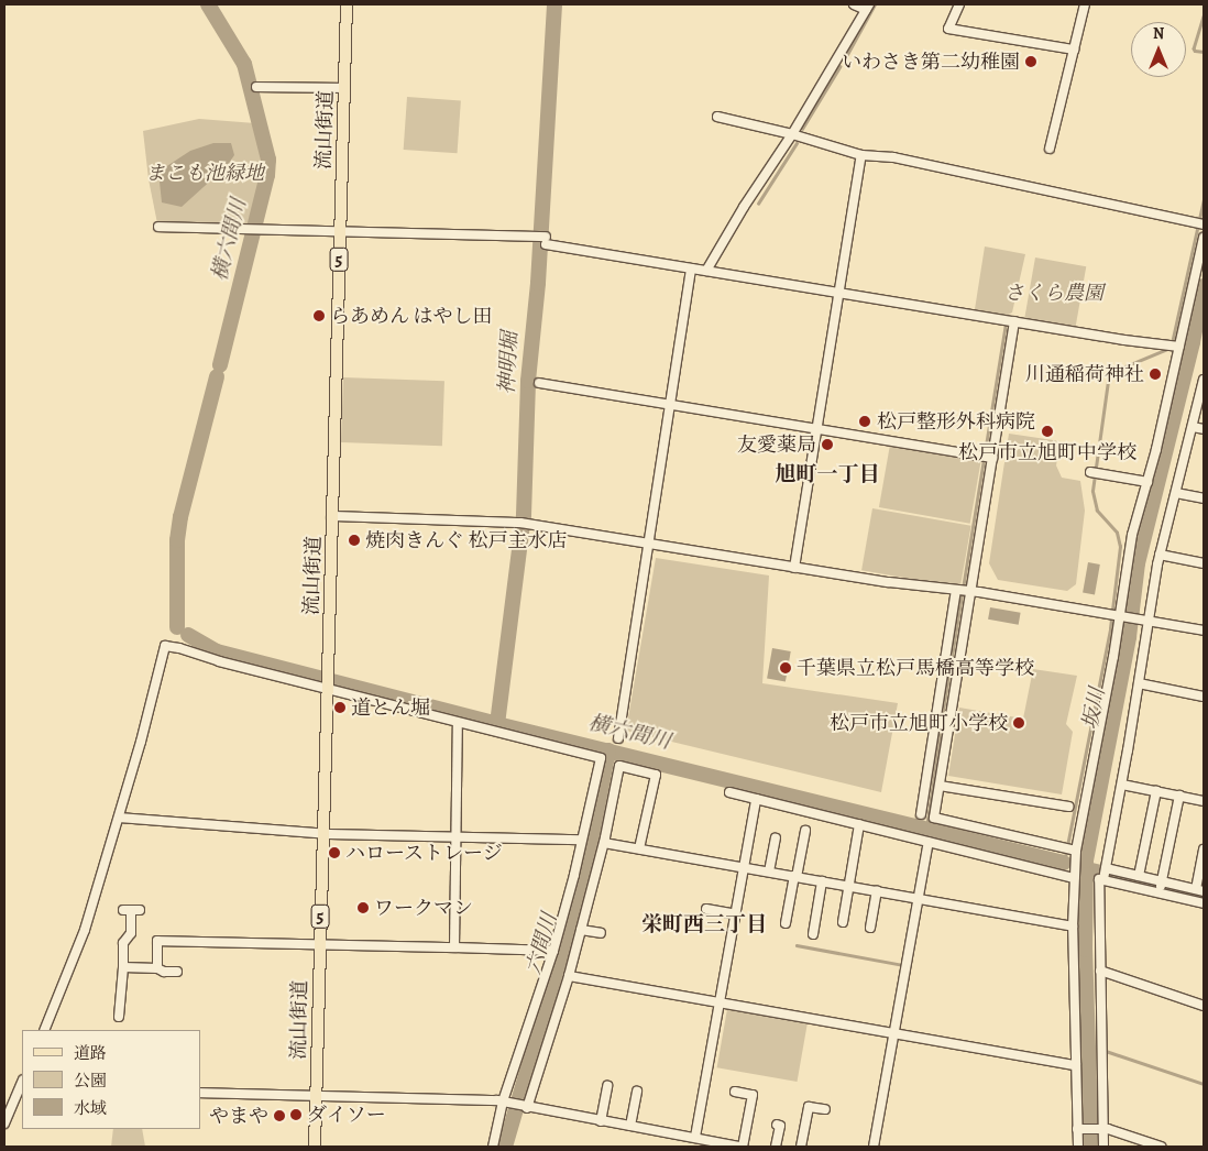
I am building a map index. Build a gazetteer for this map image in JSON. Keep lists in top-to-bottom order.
{
  "streets": {
    "main road": ["流山街道", "5"]
  },
  "districts": ["旭町一丁目", "栄町西三丁目"],
  "water": [
    "横六間川",
    "神明堀",
    "坂川",
    "六間川"
  ],
  "parks": ["まこも池緑地", "さくら農園"],
  "places": [
    "いわさき第二幼稚園",
    "らあめん はやし田",
    "川通稲荷神社",
    "松戸整形外科病院",
    "松戸市立旭町中学校",
    "友愛薬局",
    "焼肉きんぐ 松戸主水店",
    "千葉県立松戸馬橋高等学校",
    "道とん堀",
    "松戸市立旭町小学校",
    "ハローストレージ",
    "ワークマン",
    "ダイソー",
    "やまや"
  ],
  "legend": ["道路", "公園", "水域"],
  "north": "top"
}
